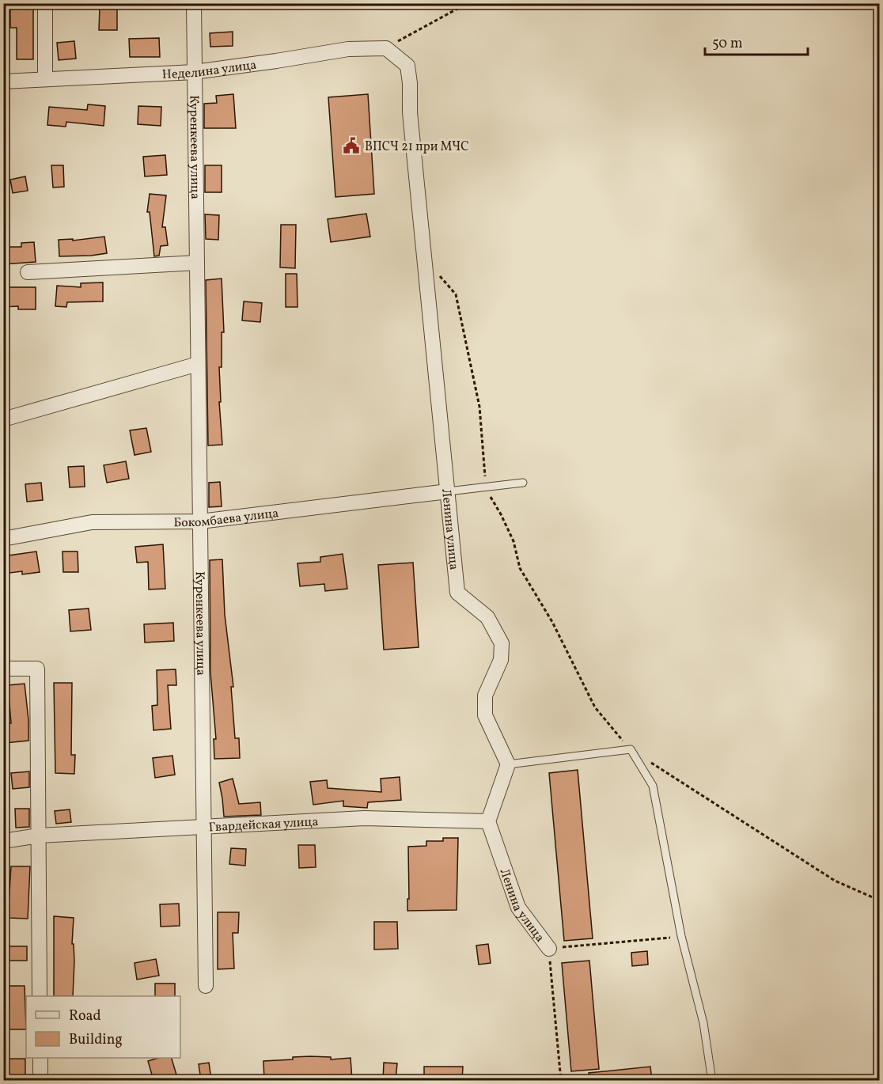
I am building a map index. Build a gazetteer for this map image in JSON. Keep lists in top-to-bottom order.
{
  "streets": {
    "street": [
      "Неделина улица",
      "Куренкеева улица",
      "Бокомбаева улица",
      "Ленина улица",
      "Гвардейская улица"
    ]
  },
  "crossings": [
    ["Неделина улица", "Куренкеева улица"],
    ["Неделина улица", "Ленина улица"],
    ["Куренкеева улица", "Бокомбаева улица"],
    ["Куренкеева улица", "Гвардейская улица"],
    ["Бокомбаева улица", "Ленина улица"],
    ["Ленина улица", "Гвардейская улица"]
  ],
  "places": {
    "public building": ["ВПСЧ 21 при МЧС"]
  },
  "legend": ["Road", "Building"],
  "scale_bar": "50 m"
}
